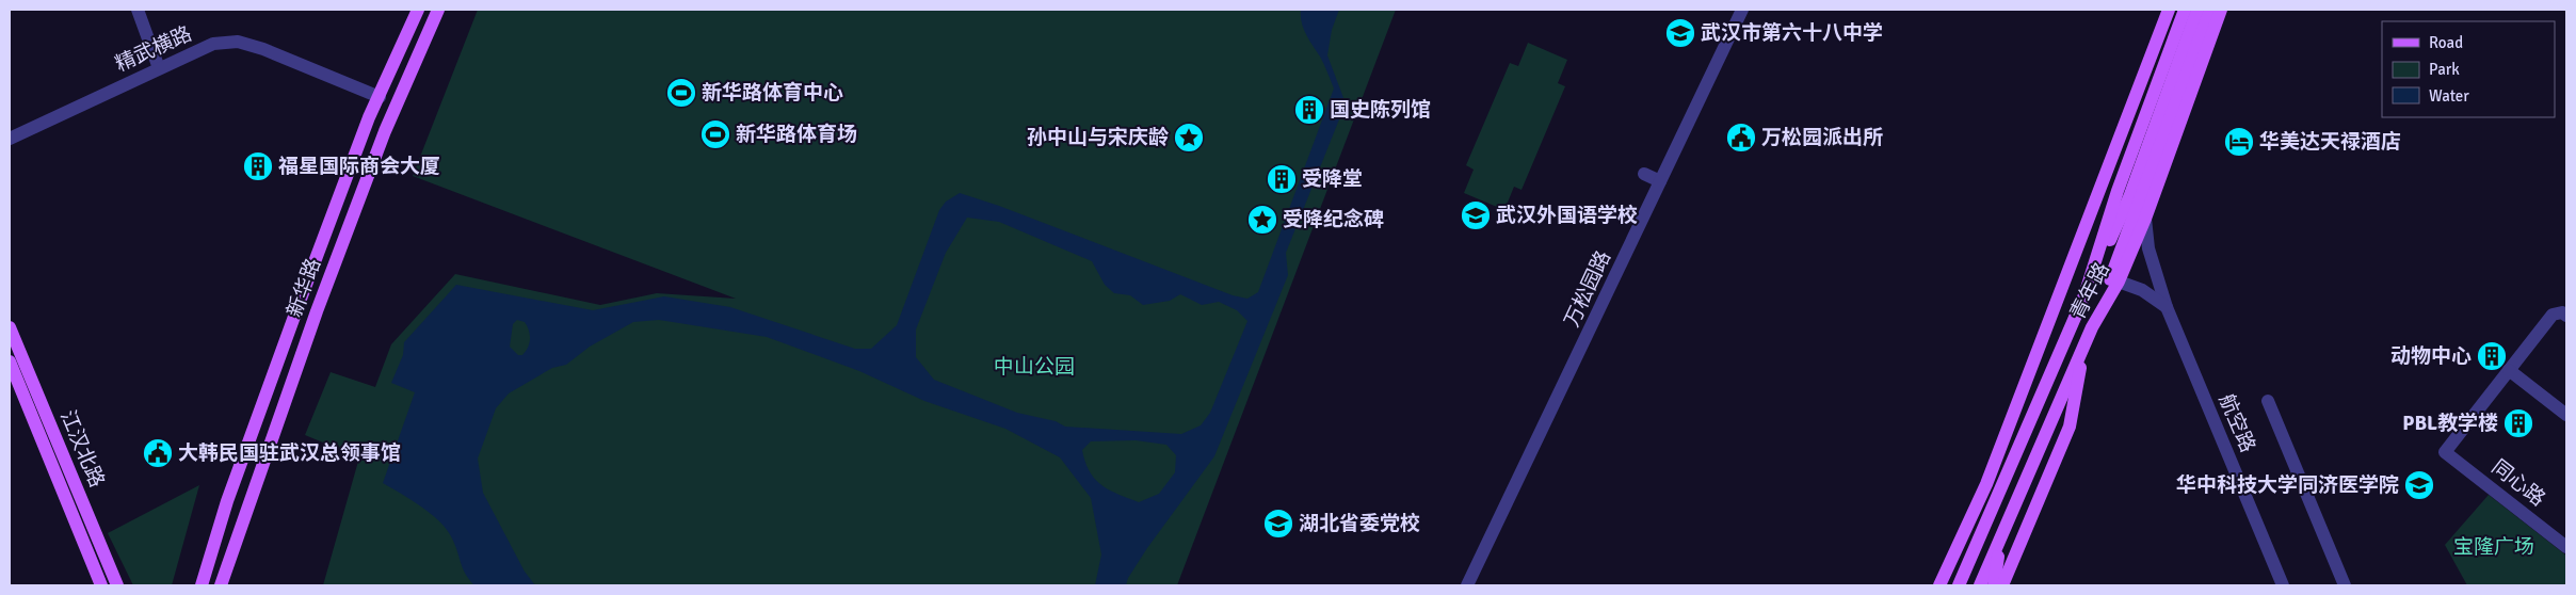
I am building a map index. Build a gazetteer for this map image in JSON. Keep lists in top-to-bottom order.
{
  "streets": {
    "main road": ["新华路", "青年路", "江汉北路"],
    "street": [
      "精武横路",
      "万松园路",
      "航空路",
      "同心路"
    ]
  },
  "crossings": [
    ["精武横路", "新华路"],
    ["青年路", "航空路"]
  ],
  "parks": ["中山公园", "宝隆广场"],
  "places": {
    "school or university": [
      "武汉市第六十八中学",
      "武汉外国语学校",
      "华中科技大学同济医学院",
      "湖北省委党校"
    ],
    "sports": ["新华路体育中心", "新华路体育场"],
    "building": [
      "国史陈列馆",
      "福星国际商会大厦",
      "受降堂",
      "动物中心",
      "PBL教学楼"
    ],
    "place": ["孙中山与宋庆龄", "受降纪念碑"],
    "public building": ["万松园派出所", "大韩民国驻武汉总领事馆"],
    "hotel": ["华美达天禄酒店"]
  },
  "legend": ["Road", "Park", "Water"]
}
